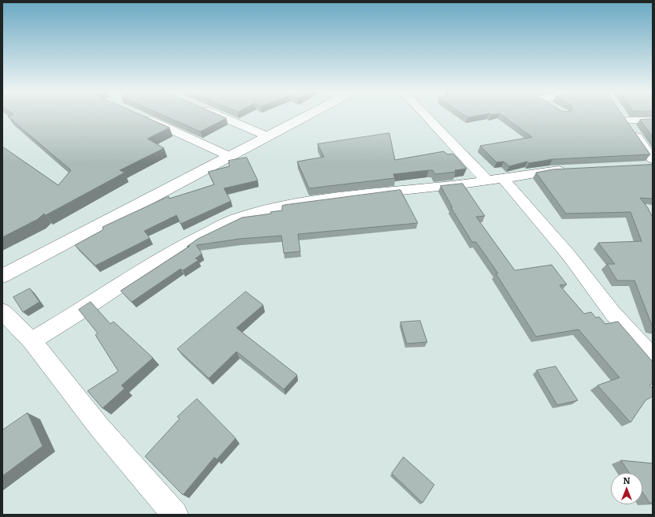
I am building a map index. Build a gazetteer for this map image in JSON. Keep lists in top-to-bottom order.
{
  "north": "top"
}
